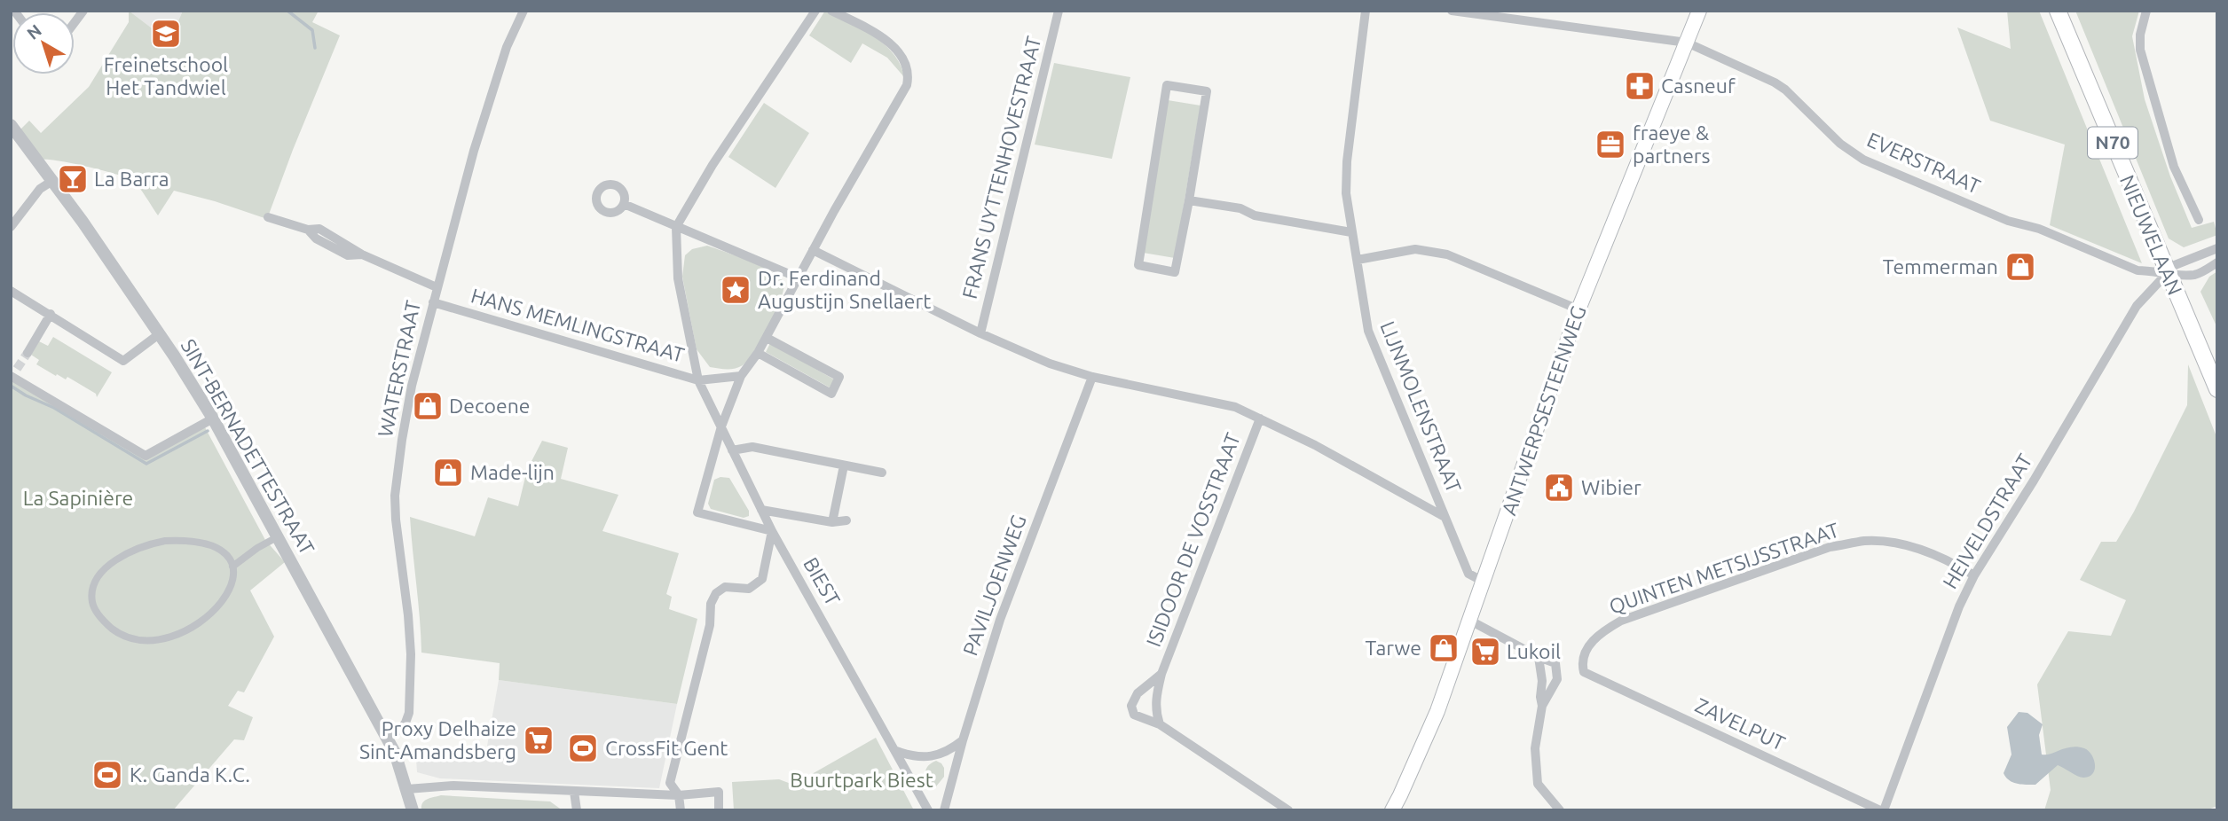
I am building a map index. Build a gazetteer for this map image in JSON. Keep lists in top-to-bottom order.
{
  "streets": {
    "main road": ["N70", "NIEUWELAAN", "ANTWERPSESTEENWEG"],
    "street": [
      "EVERSTRAAT",
      "FRANS UYTTENHOVESTRAAT",
      "HANS MEMLINGSTRAAT",
      "WATERSTRAAT",
      "LIJNMOLENSTRAAT",
      "SINT-BERNADETTESTRAAT",
      "HEIVELDSTRAAT",
      "ISIDOOR DE VOSSTRAAT",
      "QUINTEN METSIJSSTRAAT",
      "BIEST",
      "PAVILJOENWEG",
      "ZAVELPUT"
    ]
  },
  "crossings": [
    ["EVERSTRAAT", "NIEUWELAAN"],
    ["EVERSTRAAT", "ANTWERPSESTEENWEG"],
    ["EVERSTRAAT", "HEIVELDSTRAAT"],
    ["NIEUWELAAN", "HEIVELDSTRAAT"],
    ["HANS MEMLINGSTRAAT", "WATERSTRAAT"],
    ["HANS MEMLINGSTRAAT", "BIEST"],
    ["WATERSTRAAT", "SINT-BERNADETTESTRAAT"],
    ["LIJNMOLENSTRAAT", "ANTWERPSESTEENWEG"],
    ["HEIVELDSTRAAT", "QUINTEN METSIJSSTRAAT"],
    ["HEIVELDSTRAAT", "ZAVELPUT"],
    ["QUINTEN METSIJSSTRAAT", "ZAVELPUT"]
  ],
  "parks": ["La Sapinière", "Buurtpark Biest"],
  "places": {
    "school or university": ["Freinetschool Het Tandwiel"],
    "pharmacy": ["Casneuf"],
    "office": ["fraeye & partners"],
    "bar": ["La Barra"],
    "shop": [
      "Temmerman",
      "Decoene",
      "Made-lijn",
      "Tarwe"
    ],
    "place": ["Dr. Ferdinand Augustijn Snellaert"],
    "public building": ["Wibier"],
    "supermarket": ["Lukoil", "Proxy Delhaize Sint-Amandsberg"],
    "sports": ["CrossFit Gent", "K. Ganda K.C."]
  },
  "north": "top left"
}
